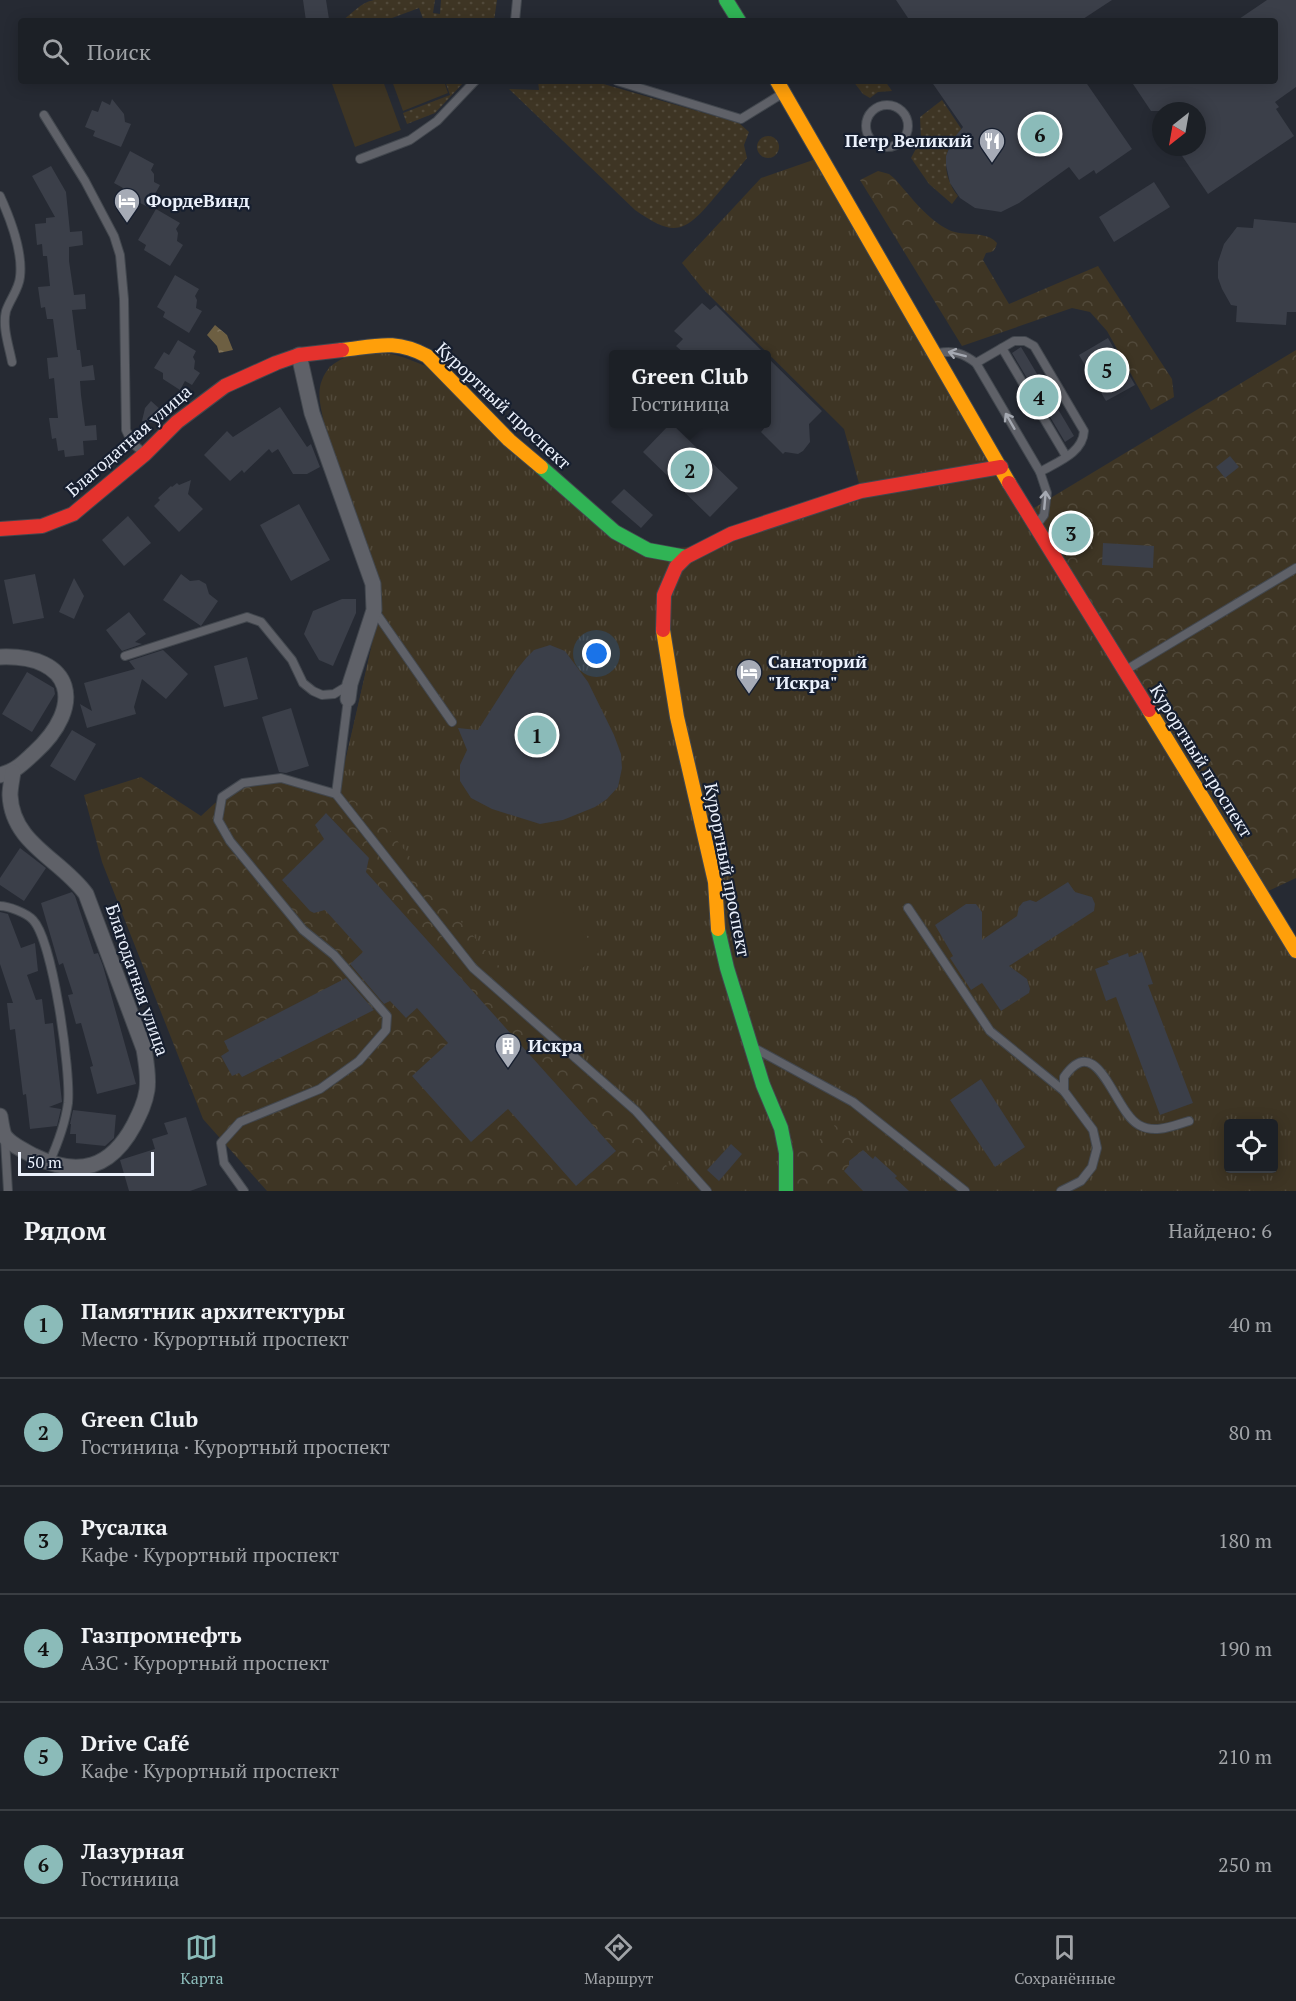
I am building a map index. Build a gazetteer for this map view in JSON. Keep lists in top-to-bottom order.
{
  "streets": {
    "street": ["Курортный проспект", "Благодатная улица"]
  },
  "crossings": [
    ["Курортный проспект", "Благодатная улица"]
  ],
  "places": {
    "restaurant": ["Петр Великий"],
    "hotel": ["ФордеВинд", "Санаторий \"Искра\""],
    "building": ["Искра"]
  },
  "scale_bar": "50 m",
  "north": "bottom left",
  "page": {
    "search": "Поиск",
    "pins": [
      "6",
      "5",
      "4",
      "2",
      "3",
      "1"
    ],
    "popup": ["Green Club", "Гостиница"],
    "scale": "50 m",
    "heading": ["Рядом", "Найдено: 6"],
    "list": [
      {
        "mark": "1",
        "name": "Памятник архитектуры",
        "note": "Место · Курортный проспект",
        "value": "40 m"
      },
      {
        "mark": "2",
        "name": "Green Club",
        "note": "Гостиница · Курортный проспект",
        "value": "80 m"
      },
      {
        "mark": "3",
        "name": "Русалка",
        "note": "Кафе · Курортный проспект",
        "value": "180 m"
      },
      {
        "mark": "4",
        "name": "Газпромнефть",
        "note": "АЗС · Курортный проспект",
        "value": "190 m"
      },
      {
        "mark": "5",
        "name": "Drive Café",
        "note": "Кафе · Курортный проспект",
        "value": "210 m"
      },
      {
        "mark": "6",
        "name": "Лазурная",
        "note": "Гостиница",
        "value": "250 m"
      }
    ],
    "nav": ["Карта", "Маршрут", "Сохранённые"]
  }
}
